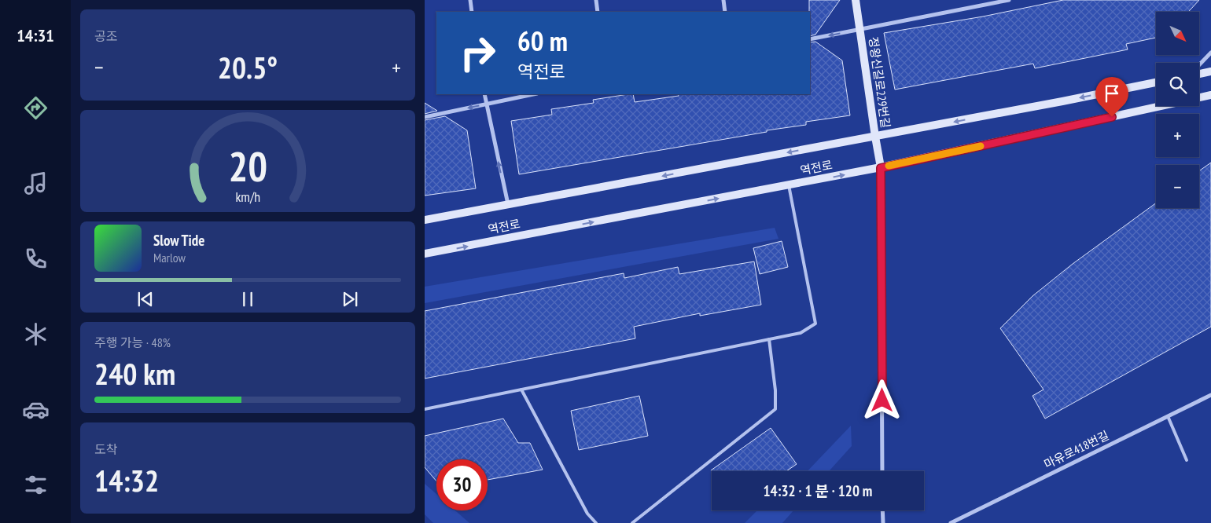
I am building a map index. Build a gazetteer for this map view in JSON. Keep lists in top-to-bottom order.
{
  "streets": {
    "main road": ["정왕신길로229번길", "역전로"],
    "street": ["마유로418번길"]
  },
  "crossings": [
    ["정왕신길로229번길", "역전로"]
  ],
  "north": "bottom right",
  "page": {
    "tabs": "14:31",
    "tile": [
      "공조",
      ["주행 가능 · 48%", "240 km"],
      ["도착", "14:32"]
    ],
    "map_buttons": ["+", "−"],
    "turn": ["60 m", "역전로"],
    "heat": ["−", "20.5°", "+"],
    "song": ["Slow Tide", "Marlow"],
    "limit": "30",
    "trip": "14:32 · 1 분 · 120 m",
    "gauge": ["20", "km/h"]
  }
}
